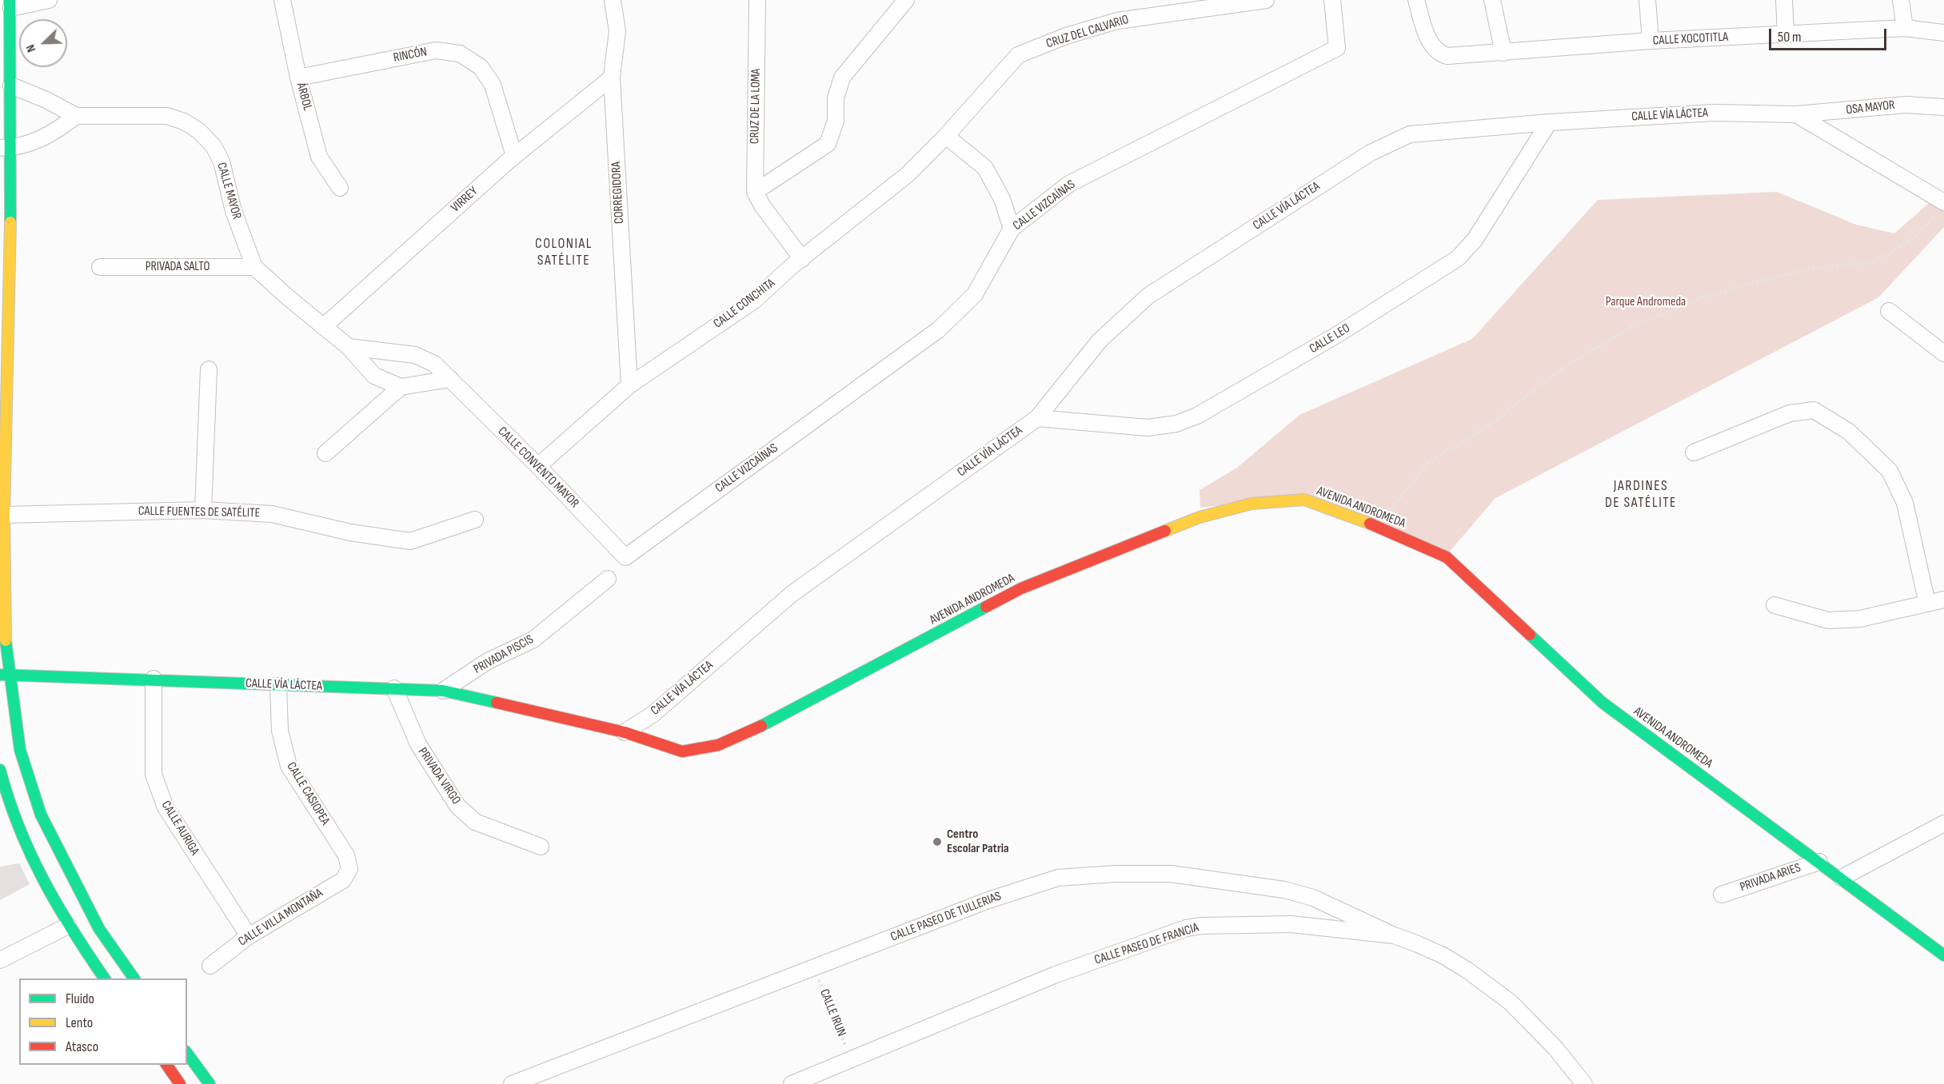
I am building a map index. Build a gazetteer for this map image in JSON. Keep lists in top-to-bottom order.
{
  "streets": {
    "street": [
      "CRUZ DEL CALVARIO",
      "CALLE XOCOTITLA",
      "RINCÓN",
      "ÁRBOL",
      "CRUZ DE LA LOMA",
      "OSA MAYOR",
      "CALLE VÍA LÁCTEA",
      "CALLE MAYOR",
      "CORREGIDORA",
      "VIRREY",
      "CALLE VIZCAÍNAS",
      "PRIVADA SALTO",
      "CALLE CONCHITA",
      "CALLE LEO",
      "CALLE CONVENTO MAYOR",
      "AVENIDA ANDROMEDA",
      "CALLE FUENTES DE SATÉLITE",
      "PRIVADA PISCIS",
      "PRIVADA VIRGO",
      "CALLE CASIOPEA",
      "CALLE AURIGA",
      "PRIVADA ARIES",
      "CALLE PASEO DE TULLERIAS",
      "CALLE VILLA MONTAÑA",
      "CALLE PASEO DE FRANCIA"
    ],
    "path": ["CALLE IRUN"]
  },
  "crossings": [
    ["CRUZ DEL CALVARIO", "CALLE CONCHITA"],
    ["RINCÓN", "ÁRBOL"],
    ["RINCÓN", "VIRREY"],
    ["OSA MAYOR", "CALLE VÍA LÁCTEA"],
    ["CALLE VÍA LÁCTEA", "CALLE LEO"],
    ["CALLE VÍA LÁCTEA", "AVENIDA ANDROMEDA"],
    ["CALLE VÍA LÁCTEA", "PRIVADA PISCIS"],
    ["CALLE VÍA LÁCTEA", "PRIVADA VIRGO"],
    ["CALLE VÍA LÁCTEA", "CALLE CASIOPEA"],
    ["CALLE VÍA LÁCTEA", "CALLE AURIGA"],
    ["CALLE MAYOR", "PRIVADA SALTO"],
    ["CORREGIDORA", "VIRREY"],
    ["CORREGIDORA", "CALLE CONCHITA"],
    ["CALLE VIZCAÍNAS", "CALLE CONVENTO MAYOR"],
    ["CALLE CONCHITA", "CALLE CONVENTO MAYOR"],
    ["AVENIDA ANDROMEDA", "PRIVADA ARIES"],
    ["CALLE CASIOPEA", "CALLE VILLA MONTAÑA"],
    ["CALLE AURIGA", "CALLE VILLA MONTAÑA"],
    ["CALLE PASEO DE TULLERIAS", "CALLE PASEO DE FRANCIA"],
    ["CALLE PASEO DE TULLERIAS", "CALLE IRUN"],
    ["CALLE PASEO DE FRANCIA", "CALLE IRUN"]
  ],
  "districts": ["COLONIAL SATÉLITE", "JARDINES DE SATÉLITE"],
  "parks": ["Parque Andromeda"],
  "places": ["Centro Escolar Patria"],
  "legend": ["Fluido", "Lento", "Atasco"],
  "scale_bar": "50 m",
  "north": "bottom left"
}
